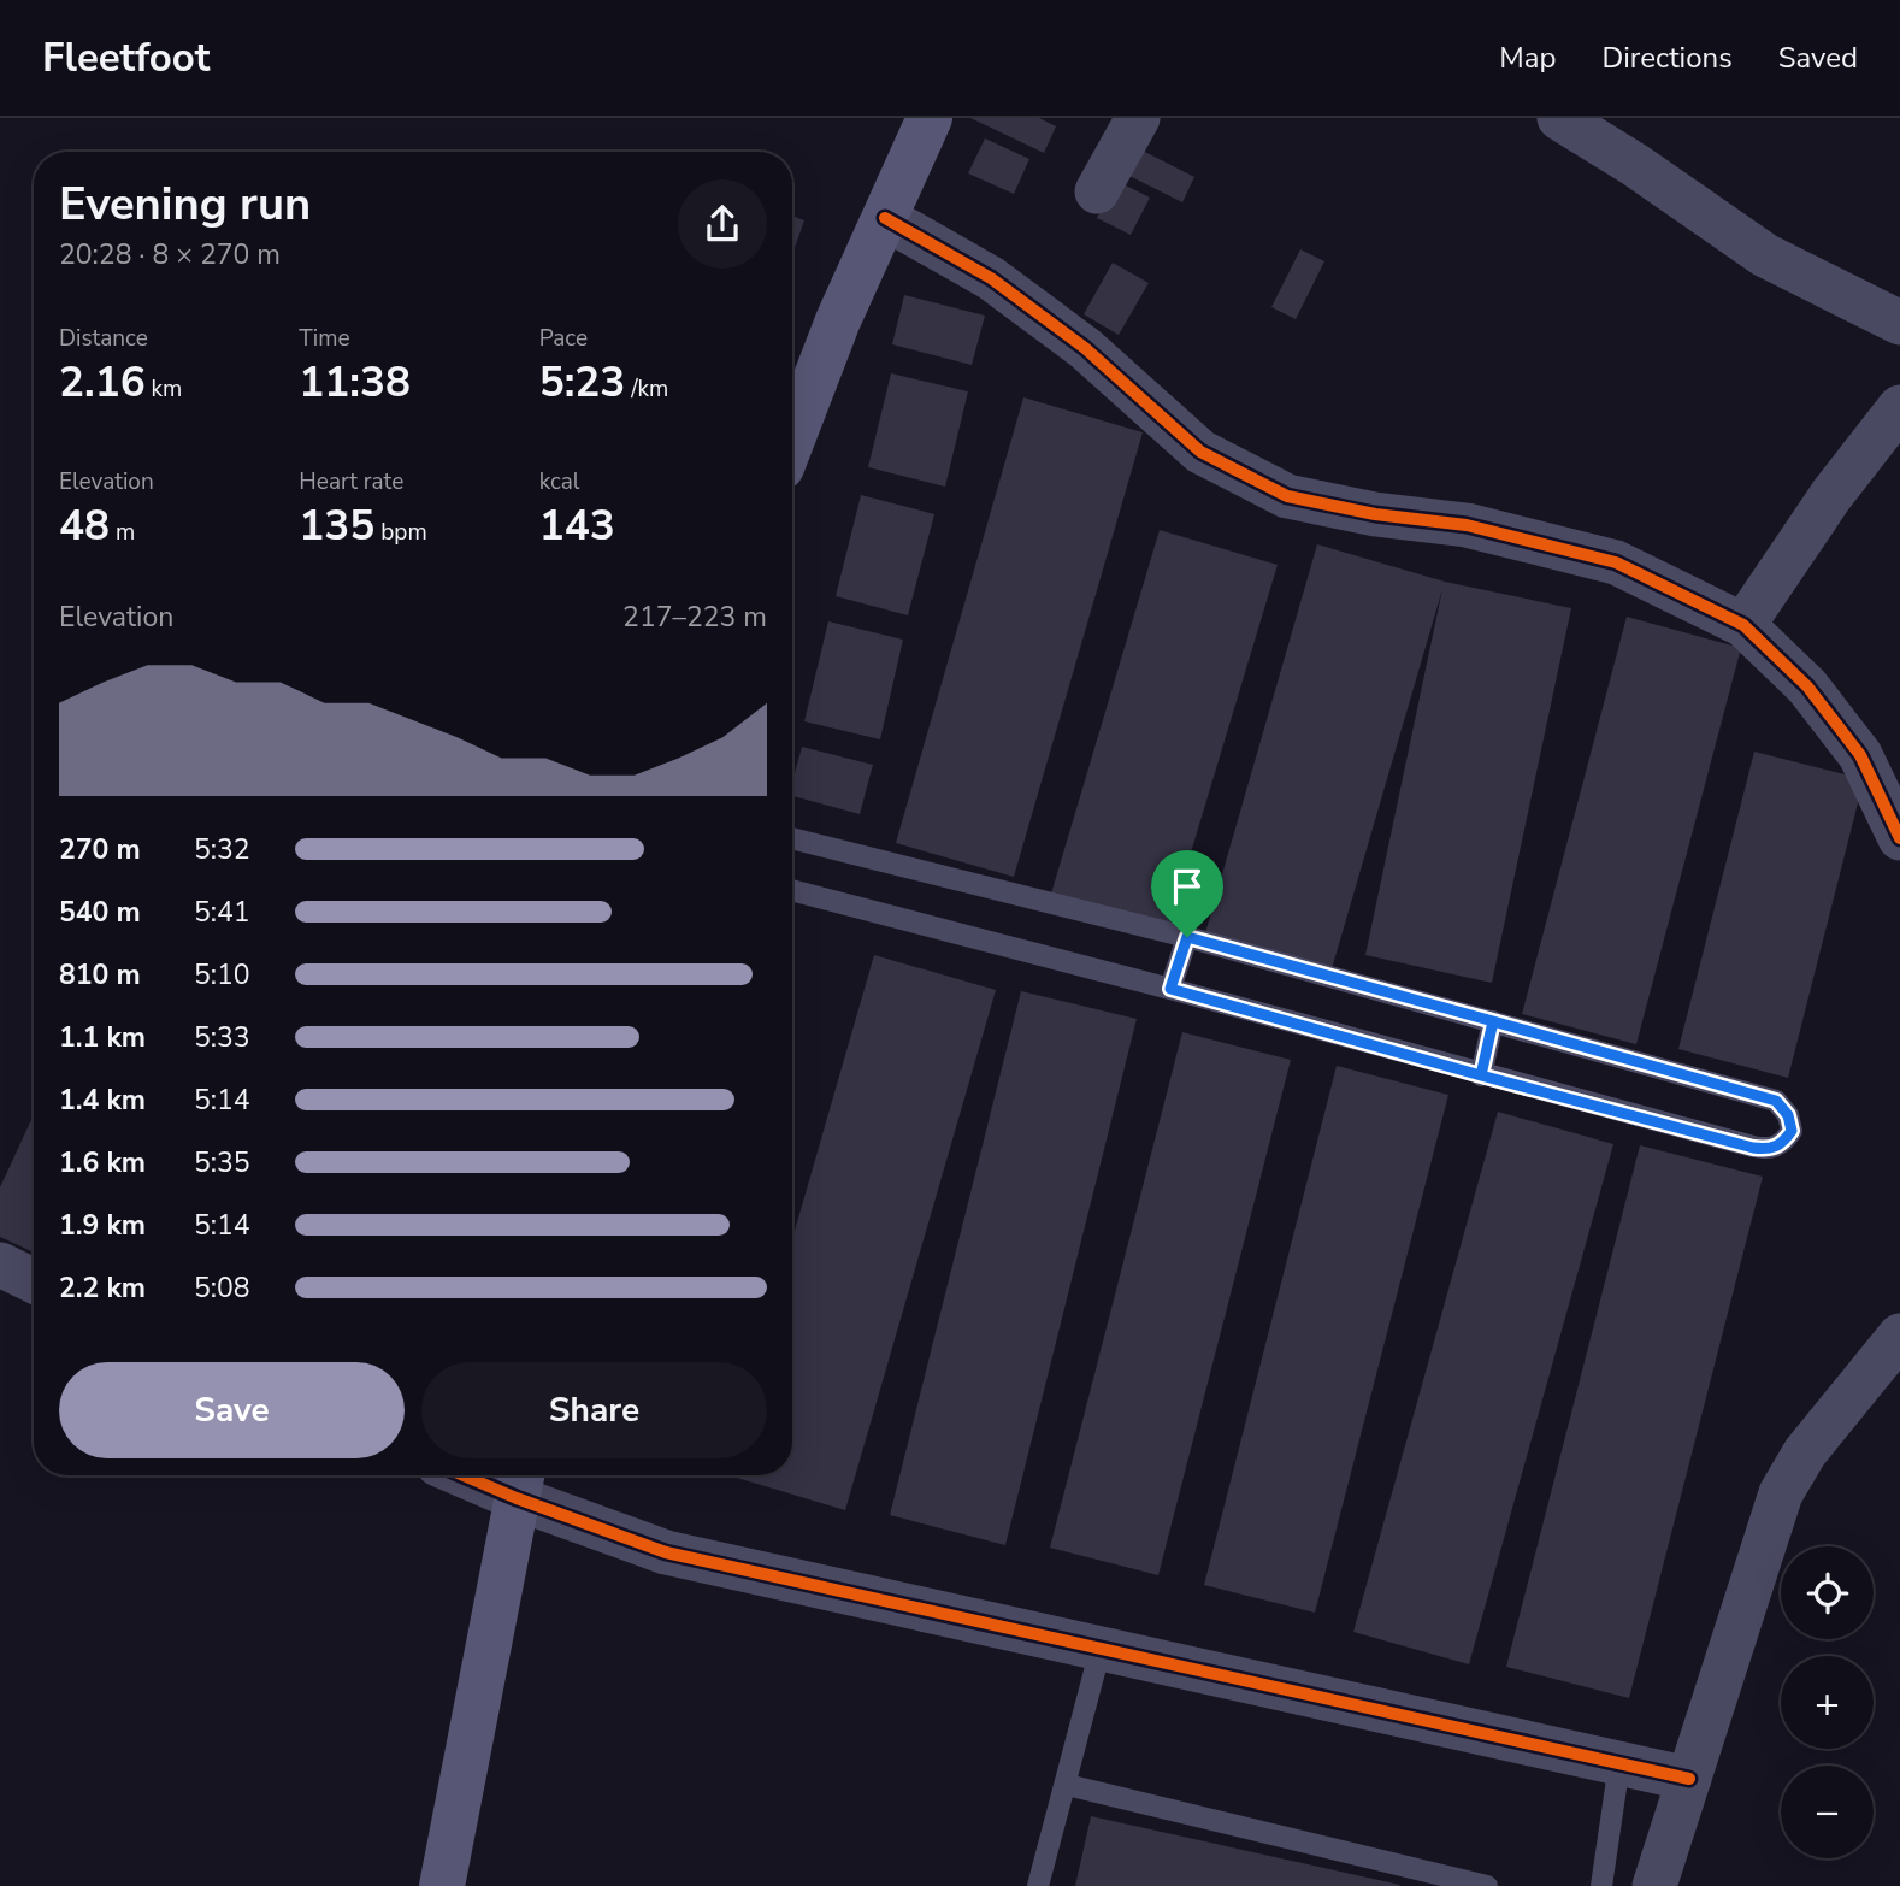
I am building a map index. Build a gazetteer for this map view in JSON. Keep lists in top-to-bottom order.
{
  "page": {
    "header": "Fleetfoot",
    "nav": ["Map", "Directions", "Saved"],
    "heading": ["Evening run", "20:28 · 8 × 270 m"],
    "stats": [
      ["Distance", "2.16 km"],
      ["Time", "11:38"],
      ["Pace", "5:23 /km"],
      ["Elevation", "48 m"],
      ["Heart rate", "135 bpm"],
      ["kcal", "143"]
    ],
    "chart": ["Elevation", "217–223 m"],
    "list": [
      {
        "name": "270 m",
        "note": "5:32"
      },
      {
        "name": "540 m",
        "note": "5:41"
      },
      {
        "name": "810 m",
        "note": "5:10"
      },
      {
        "name": "1.1 km",
        "note": "5:33"
      },
      {
        "name": "1.4 km",
        "note": "5:14"
      },
      {
        "name": "1.6 km",
        "note": "5:35"
      },
      {
        "name": "1.9 km",
        "note": "5:14"
      },
      {
        "name": "2.2 km",
        "note": "5:08"
      }
    ],
    "buttons": ["Save", "Share"],
    "map_buttons": ["+", "−"]
  }
}
